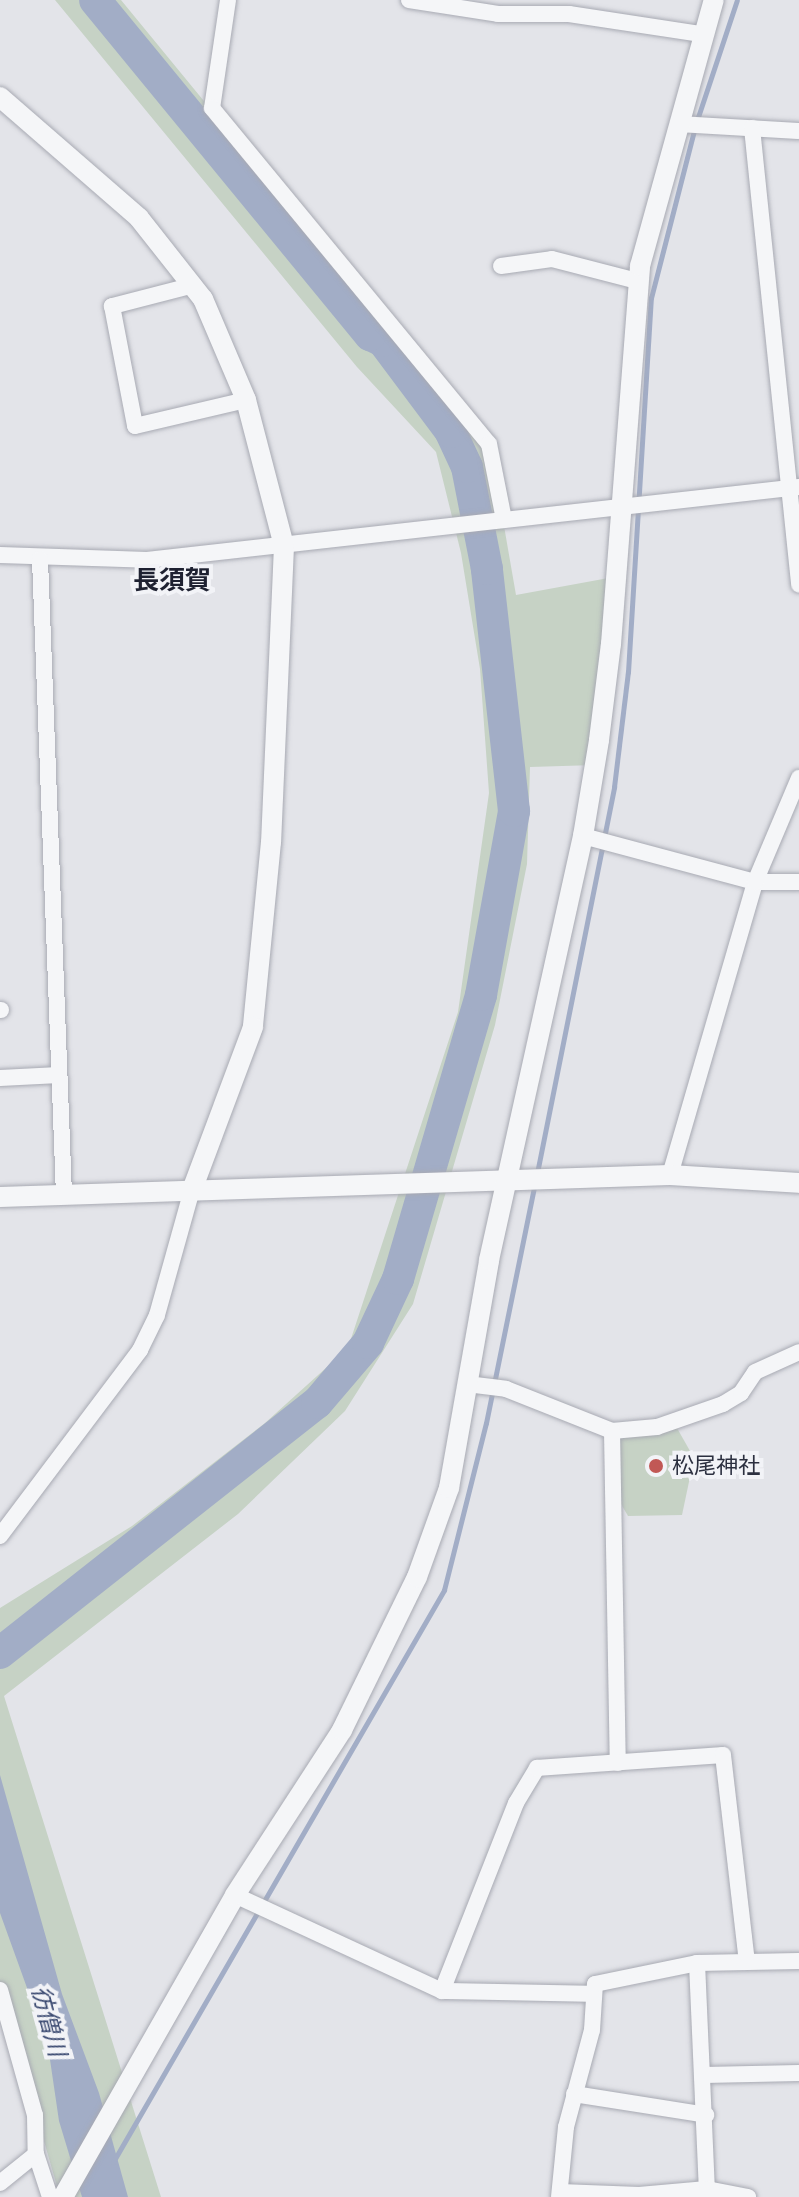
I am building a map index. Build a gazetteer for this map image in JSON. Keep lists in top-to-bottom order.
{
  "districts": ["長須賀"],
  "water": ["彷僧川"],
  "places": ["松尾神社"]
}
